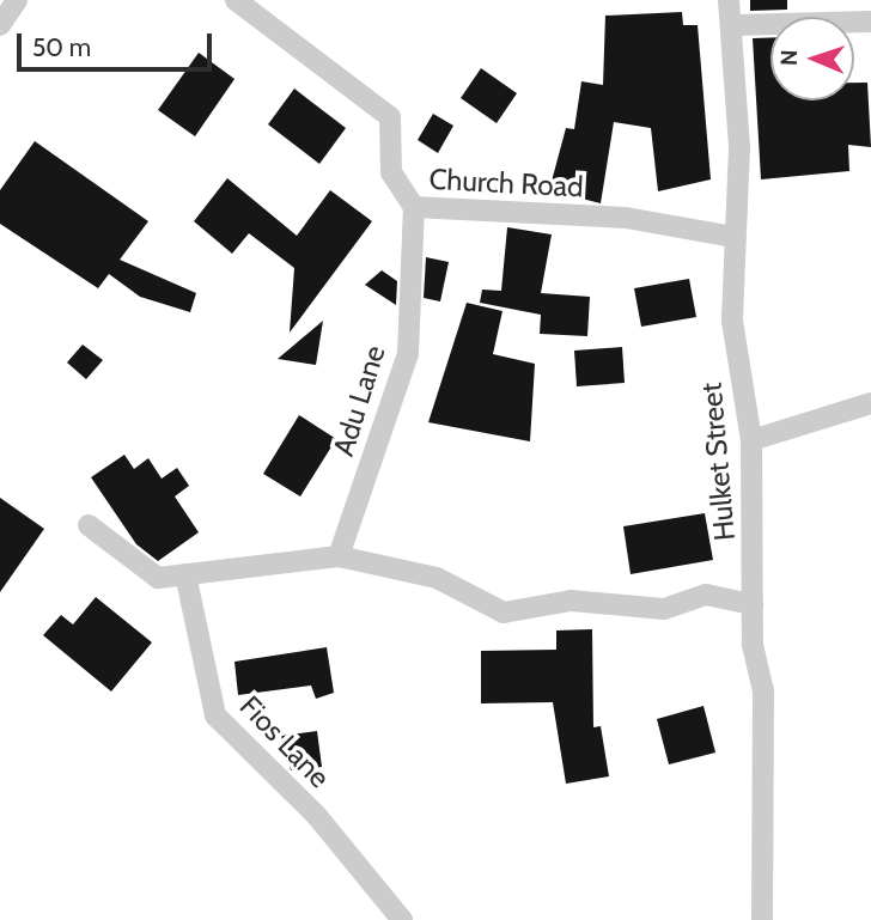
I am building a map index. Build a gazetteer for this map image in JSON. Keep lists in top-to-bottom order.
{
  "streets": {
    "street": [
      "Church Road",
      "Adu Lane",
      "Hulket Street",
      "Fios Lane"
    ]
  },
  "crossings": [
    ["Church Road", "Adu Lane"],
    ["Church Road", "Hulket Street"]
  ],
  "scale_bar": "50 m",
  "north": "left"
}
